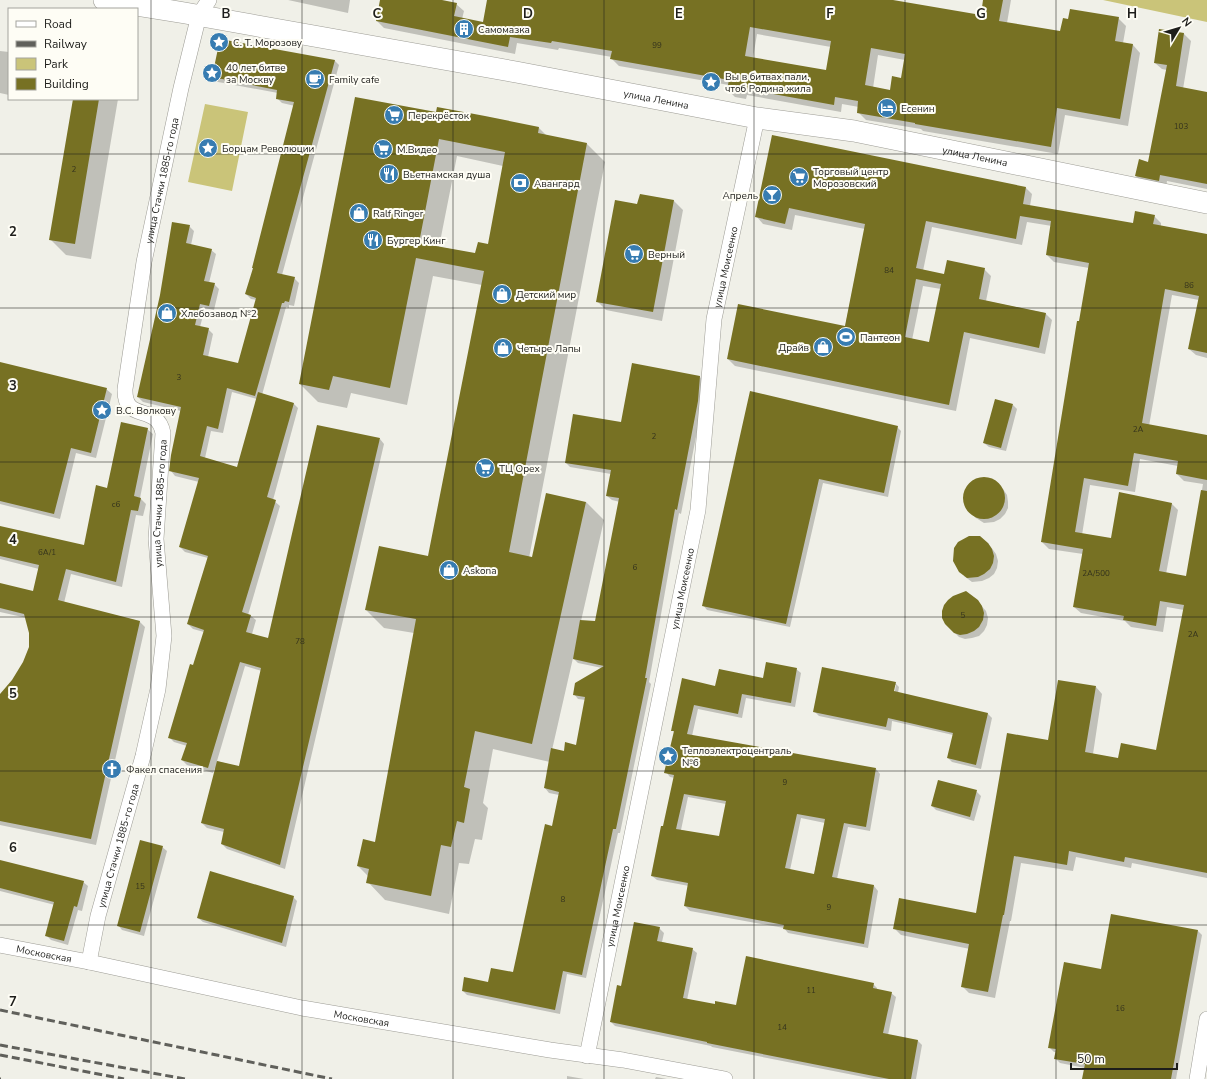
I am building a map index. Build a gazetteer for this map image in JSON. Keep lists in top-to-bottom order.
{
  "streets": {
    "main road": ["улица Ленина"],
    "street": ["улица Стачки 1885-го года", "улица Моисеенко", "Московская"]
  },
  "crossings": [
    ["улица Ленина", "улица Стачки 1885-го года"],
    ["улица Ленина", "улица Моисеенко"],
    ["улица Стачки 1885-го года", "Московская"],
    ["улица Моисеенко", "Московская"]
  ],
  "places": {
    "building": ["Самомазка"],
    "place": [
      "С. Т. Морозову",
      "40 лет битве за Москву",
      "Вы в битвах пали, чтоб Родина жила",
      "Борцам Революции",
      "В.С. Волкову",
      "Теплоэлектроцентраль №6"
    ],
    "cafe": ["Family cafe"],
    "hotel": ["Есенин"],
    "supermarket": [
      "Перекрёсток",
      "М.Видео",
      "Торговый центр Морозовский",
      "Верный",
      "ТЦ Орех"
    ],
    "restaurant": ["Вьетнамская душа", "Бургер Кинг"],
    "bank": ["Авангард"],
    "bar": ["Апрель"],
    "shop": [
      "Ralf Ringer",
      "Детский мир",
      "Хлебозавод №2",
      "Драйв",
      "Четыре Лапы",
      "Askona"
    ],
    "sports": ["Пантеон"],
    "church": ["Факел спасения"]
  },
  "house_numbers": [
    "99",
    "103",
    "2",
    "84",
    "86",
    "3",
    "2А",
    "2",
    "с6",
    "6А/1",
    "6",
    "2А/500",
    "5",
    "2А",
    "78",
    "9",
    "15",
    "8",
    "9",
    "11",
    "16",
    "14"
  ],
  "legend": [
    "Road",
    "Railway",
    "Park",
    "Building"
  ],
  "scale_bar": "50 m",
  "north": "top right",
  "grid": {
    "columns": [
      "B",
      "C",
      "D",
      "E",
      "F",
      "G",
      "H"
    ],
    "rows": [
      "2",
      "3",
      "4",
      "5",
      "6",
      "7"
    ]
  }
}
